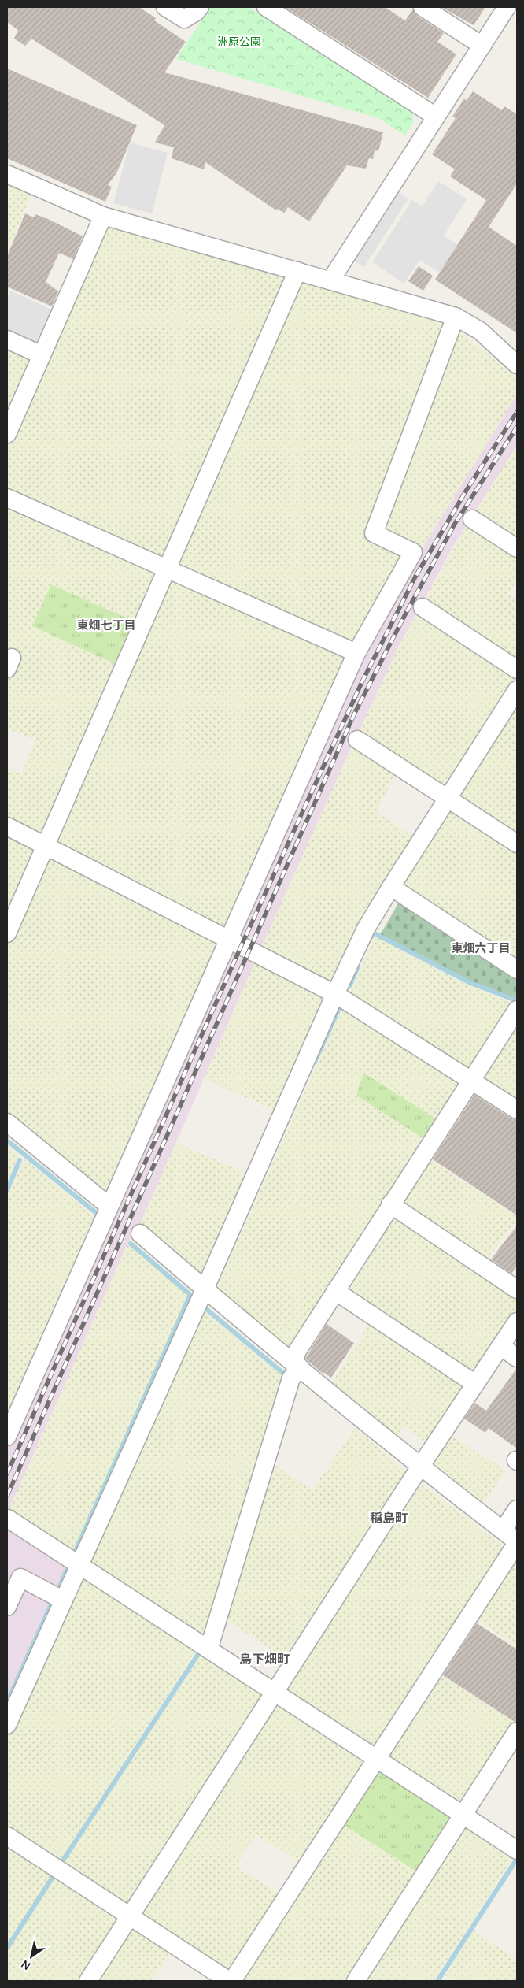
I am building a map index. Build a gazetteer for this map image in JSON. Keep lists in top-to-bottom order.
{
  "districts": [
    "東畑七丁目",
    "東畑六丁目",
    "稲島町",
    "島下畑町"
  ],
  "parks": ["洲原公園"],
  "north": "bottom left"
}
